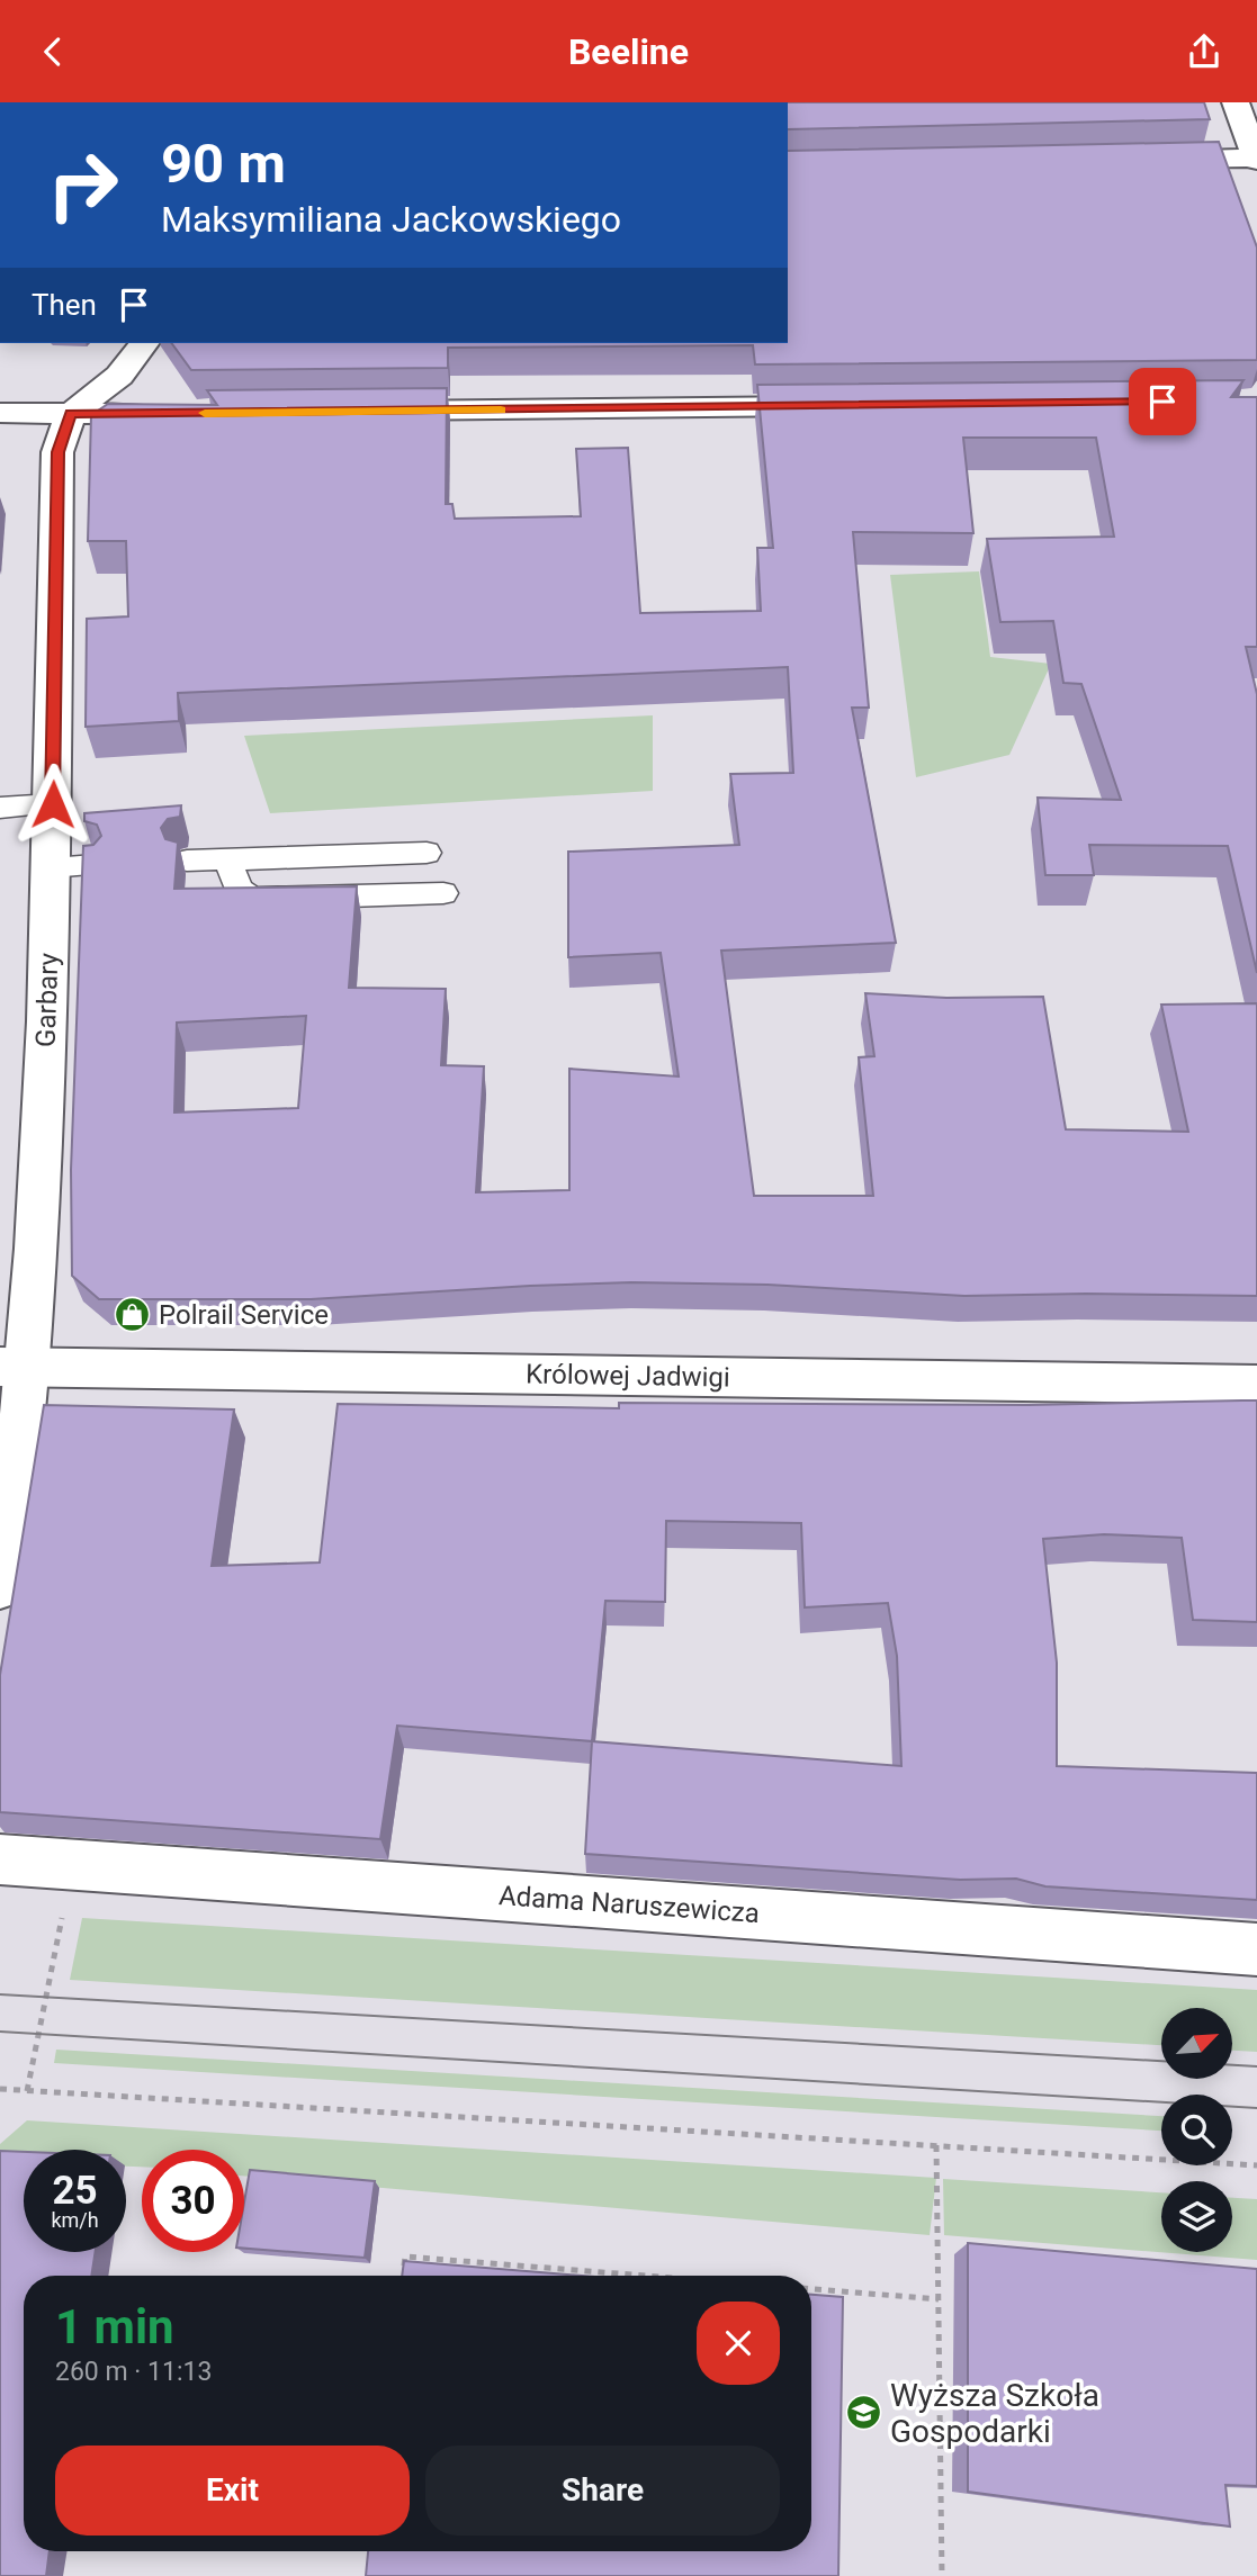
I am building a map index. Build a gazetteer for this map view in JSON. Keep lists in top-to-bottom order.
{
  "streets": {
    "street": ["Garbary", "Królowej Jadwigi", "Adama Naruszewicza"]
  },
  "crossings": [
    ["Garbary", "Królowej Jadwigi"]
  ],
  "places": {
    "shop": ["Polrail Service"],
    "school or university": ["Wyższa Szkoła Gospodarki"]
  },
  "north": "top right",
  "page": {
    "header": "Beeline",
    "turn": ["90 m", "Maksymiliana Jackowskiego"],
    "then": "Then",
    "speed": "25 km/h",
    "limit": "30",
    "heading": ["1 min", "260 m · 11:13"],
    "buttons": ["Exit", "Share"]
  }
}
